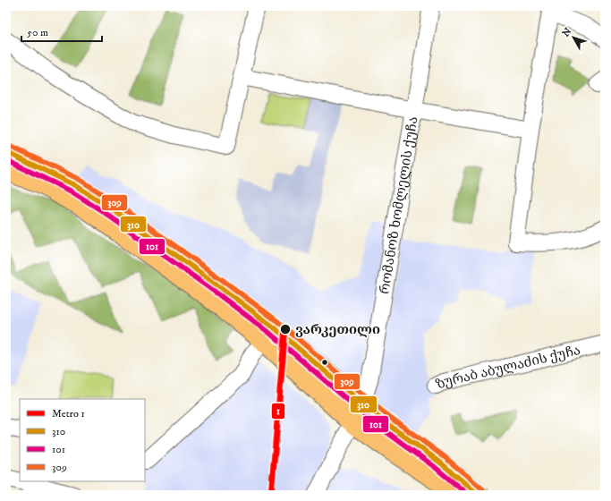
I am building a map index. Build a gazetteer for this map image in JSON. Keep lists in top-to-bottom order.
{
  "streets": {
    "street": ["რომანოზ ხომლელის ქუჩა", "ზურაბ აბულაძის ქუჩა"]
  },
  "places": ["ვარკეთილი"],
  "lines": [
    "transit line 309",
    "transit line 310",
    "transit line 101",
    "metro line 1"
  ],
  "legend": [
    "Metro 1",
    "310",
    "101",
    "309"
  ],
  "scale_bar": "50 m",
  "north": "top left"
}
